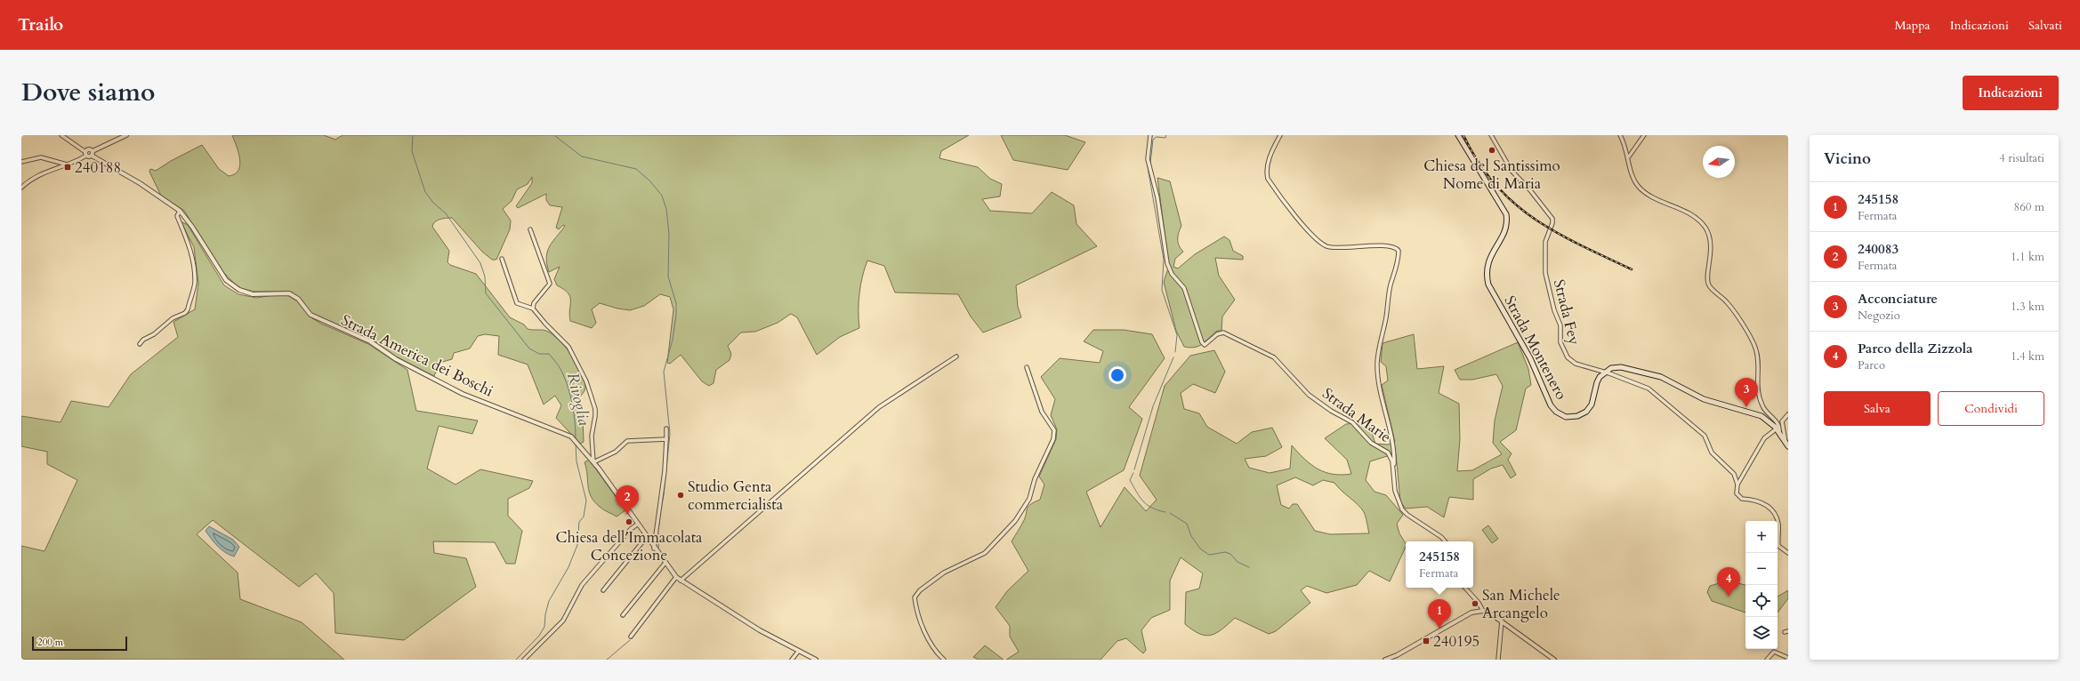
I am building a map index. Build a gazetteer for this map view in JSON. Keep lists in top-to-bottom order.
{
  "streets": {
    "main road": ["Strada Montenero"],
    "street": ["Strada Fey", "Strada America dei Boschi", "Strada Marie"]
  },
  "crossings": [
    ["Strada Fey", "Strada Montenero"]
  ],
  "water": ["Rivoglia"],
  "places": {
    "other": [
      "Chiesa del Santissimo Nome di Maria",
      "Studio Genta commercialista",
      "Chiesa dell′Immacolata Concezione",
      "San Michele Arcangelo"
    ],
    "transit": ["240188", "240195"]
  },
  "scale_bar": "200 m",
  "north": "left",
  "page": {
    "header": "Trailo",
    "nav": ["Mappa", "Indicazioni", "Salvati"],
    "title": "Dove siamo",
    "buttons": [
      "Indicazioni",
      ["Salva", "Condividi"]
    ],
    "heading": ["Vicino", "4 risultati"],
    "list": [
      {
        "mark": "1",
        "name": "245158",
        "note": "Fermata",
        "value": "860 m"
      },
      {
        "mark": "2",
        "name": "240083",
        "note": "Fermata",
        "value": "1.1 km"
      },
      {
        "mark": "3",
        "name": "Acconciature",
        "note": "Negozio",
        "value": "1.3 km"
      },
      {
        "mark": "4",
        "name": "Parco della Zizzola",
        "note": "Parco",
        "value": "1.4 km"
      }
    ],
    "pins": [
      "3",
      "2",
      "4",
      "1"
    ],
    "map_buttons": ["+", "−"],
    "popup": ["245158", "Fermata"],
    "scale": "200 m"
  }
}
